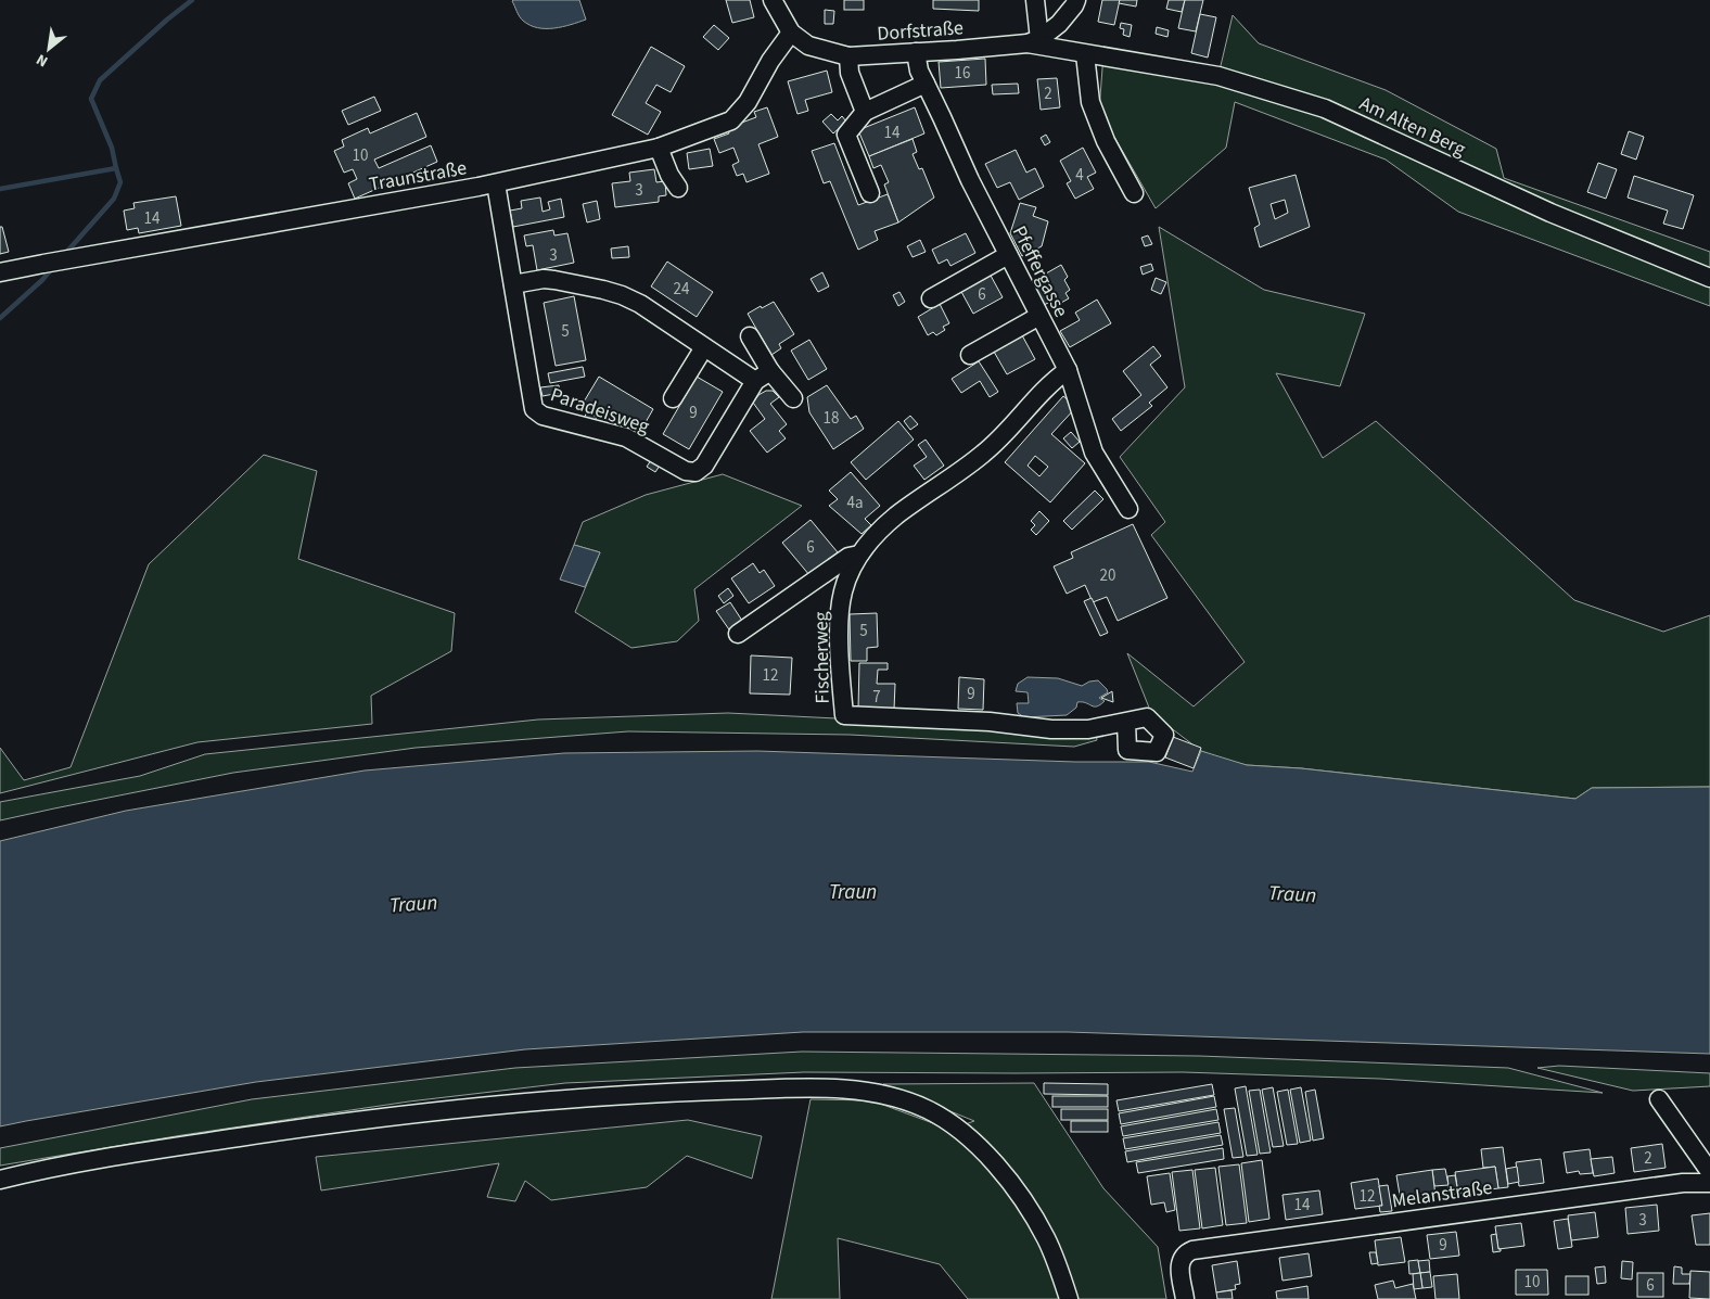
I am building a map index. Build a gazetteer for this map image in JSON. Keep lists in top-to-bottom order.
{
  "streets": {
    "street": [
      "Dorfstraße",
      "Am Alten Berg",
      "Traunstraße",
      "Pfeffergasse",
      "Paradeisweg",
      "Fischerweg",
      "Melanstraße"
    ]
  },
  "crossings": [
    ["Dorfstraße", "Am Alten Berg"],
    ["Dorfstraße", "Traunstraße"],
    ["Dorfstraße", "Pfeffergasse"],
    ["Traunstraße", "Paradeisweg"],
    ["Pfeffergasse", "Fischerweg"]
  ],
  "water": ["Traun"],
  "house_numbers": [
    "16",
    "2",
    "14",
    "10",
    "4",
    "3",
    "14",
    "3",
    "24",
    "6",
    "5",
    "9",
    "18",
    "4a",
    "6",
    "20",
    "5",
    "12",
    "9",
    "7",
    "2",
    "12",
    "14",
    "3",
    "9",
    "10",
    "6"
  ],
  "north": "bottom left"
}
